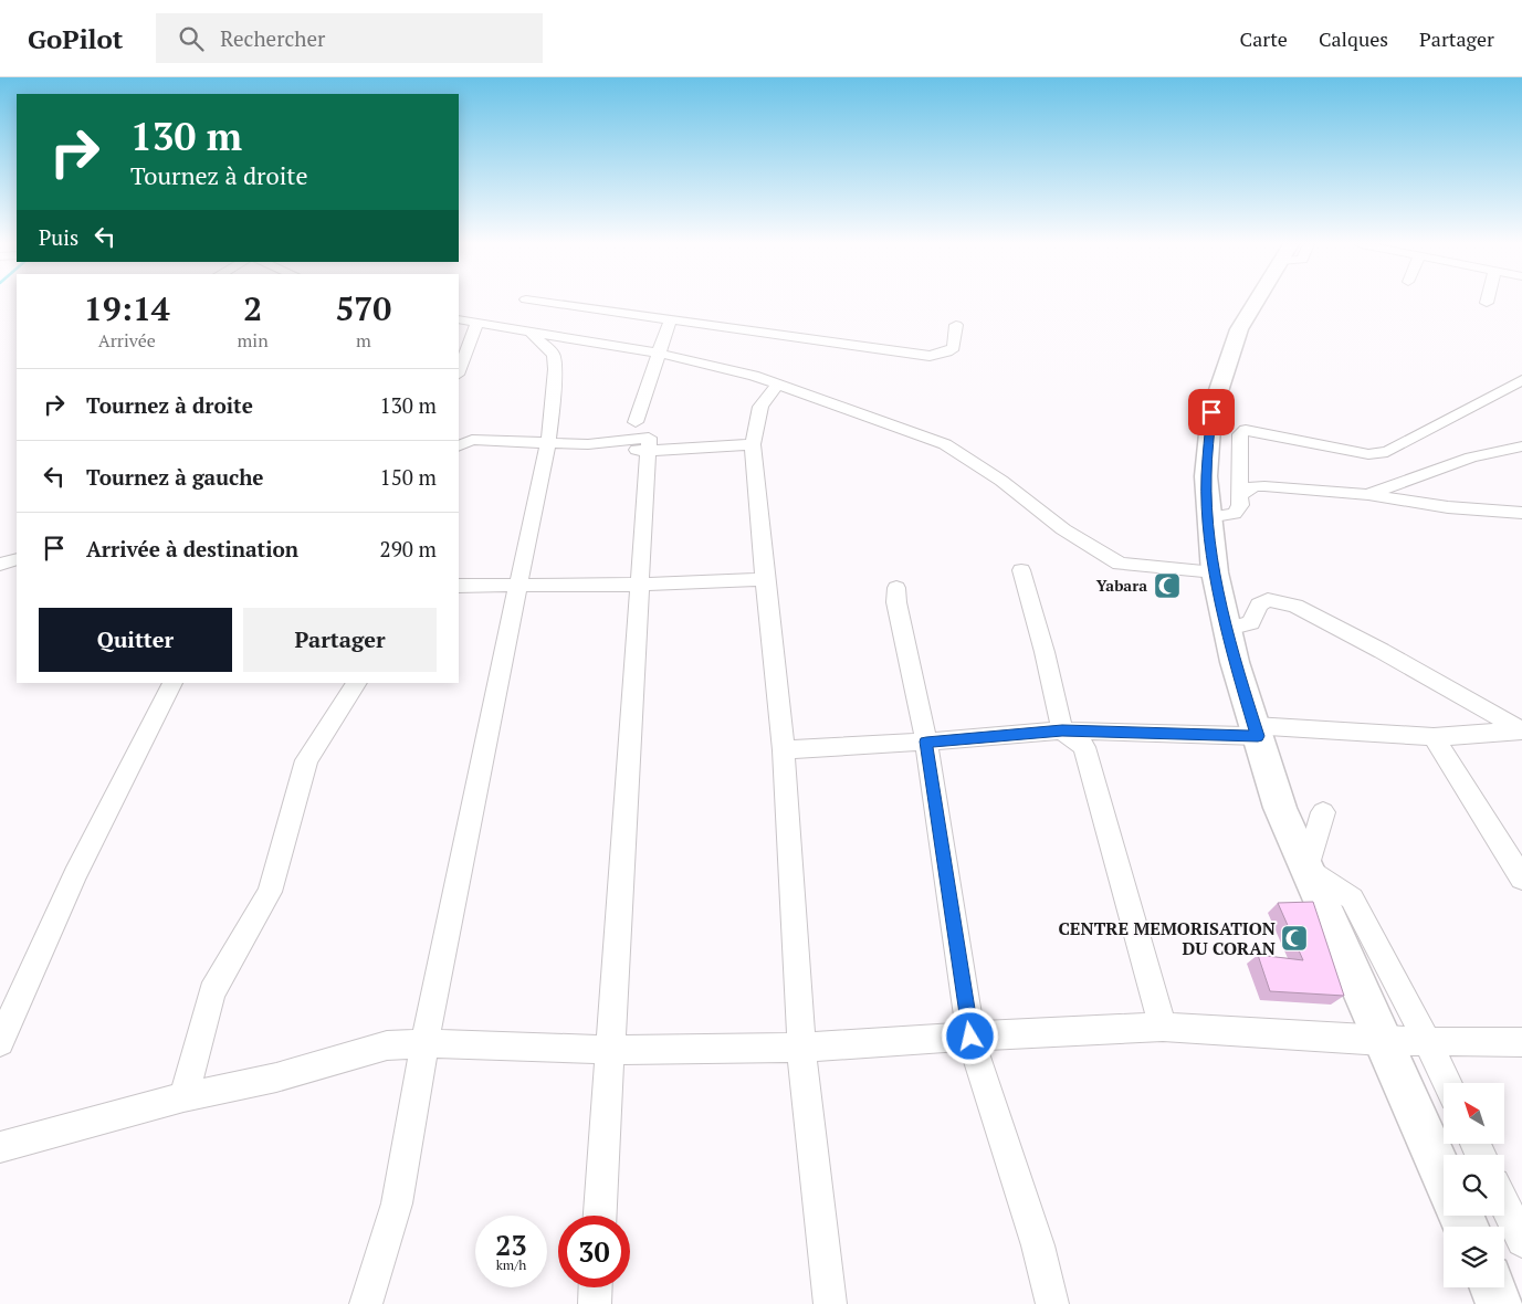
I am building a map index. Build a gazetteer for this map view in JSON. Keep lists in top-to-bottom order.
{
  "places": {
    "mosque": ["Yabara", "CENTRE MEMORISATION DU CORAN"]
  },
  "north": "top left",
  "page": {
    "header": "GoPilot",
    "search": "Rechercher",
    "nav": ["Carte", "Calques", "Partager"],
    "turn": ["130 m", "Tournez à droite"],
    "then": "Puis",
    "eta": [
      "19:14",
      "Arrivée",
      "2",
      "min",
      "570",
      "m"
    ],
    "list": [
      {
        "name": "Tournez à droite",
        "value": "130 m"
      },
      {
        "name": "Tournez à gauche",
        "value": "150 m"
      },
      {
        "name": "Arrivée à destination",
        "value": "290 m"
      }
    ],
    "buttons": ["Quitter", "Partager"],
    "speed": "23 km/h",
    "limit": "30"
  }
}
